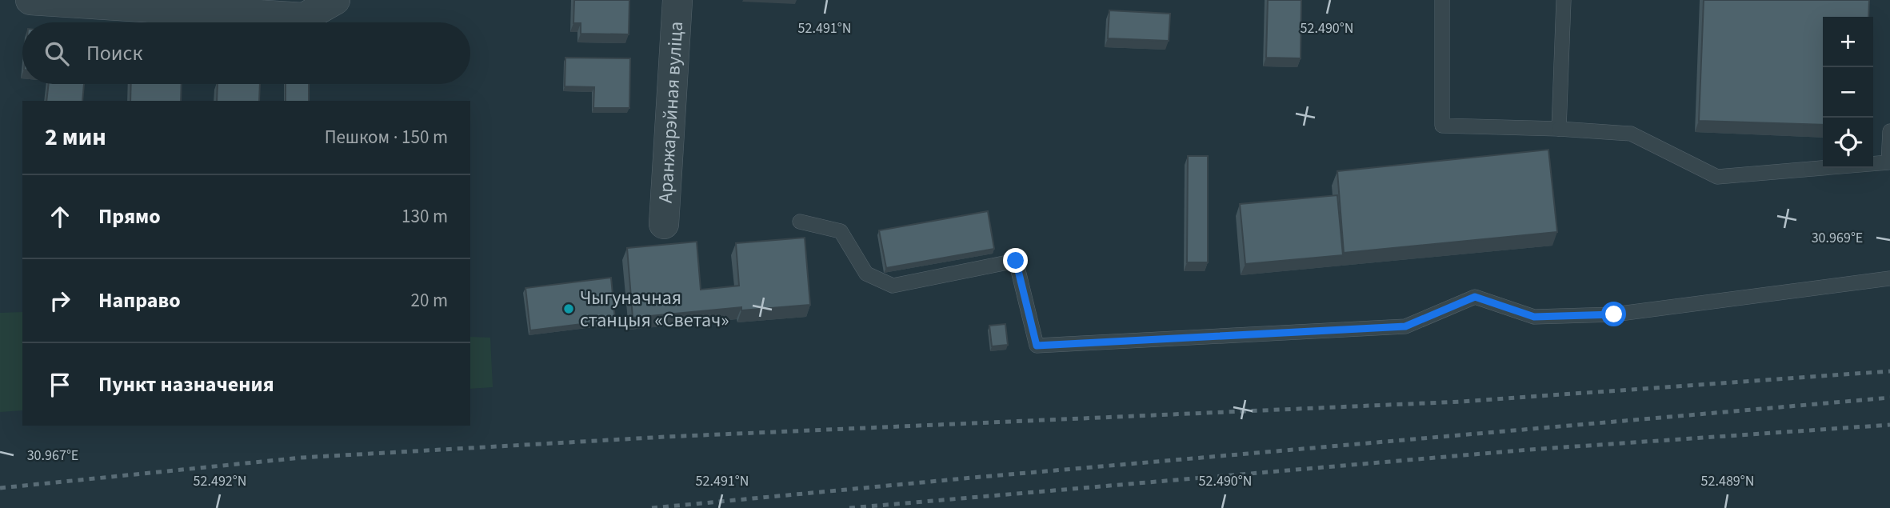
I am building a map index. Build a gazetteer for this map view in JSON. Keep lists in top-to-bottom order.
{
  "streets": {
    "street": ["Аранжарэйная вуліца"]
  },
  "places": ["Чыгуначная станцыя «Светач»"],
  "page": {
    "map_buttons": ["+", "−"],
    "search": "Поиск",
    "heading": ["2 мин", "Пешком · 150 m"],
    "list": [
      ["Прямо", "130 m"],
      ["Направо", "20 m"],
      "Пункт назначения"
    ]
  },
  "coordinates": [
    "52.491°N",
    "52.490°N",
    "30.969°E",
    "30.967°E",
    "52.492°N",
    "52.489°N"
  ]
}
